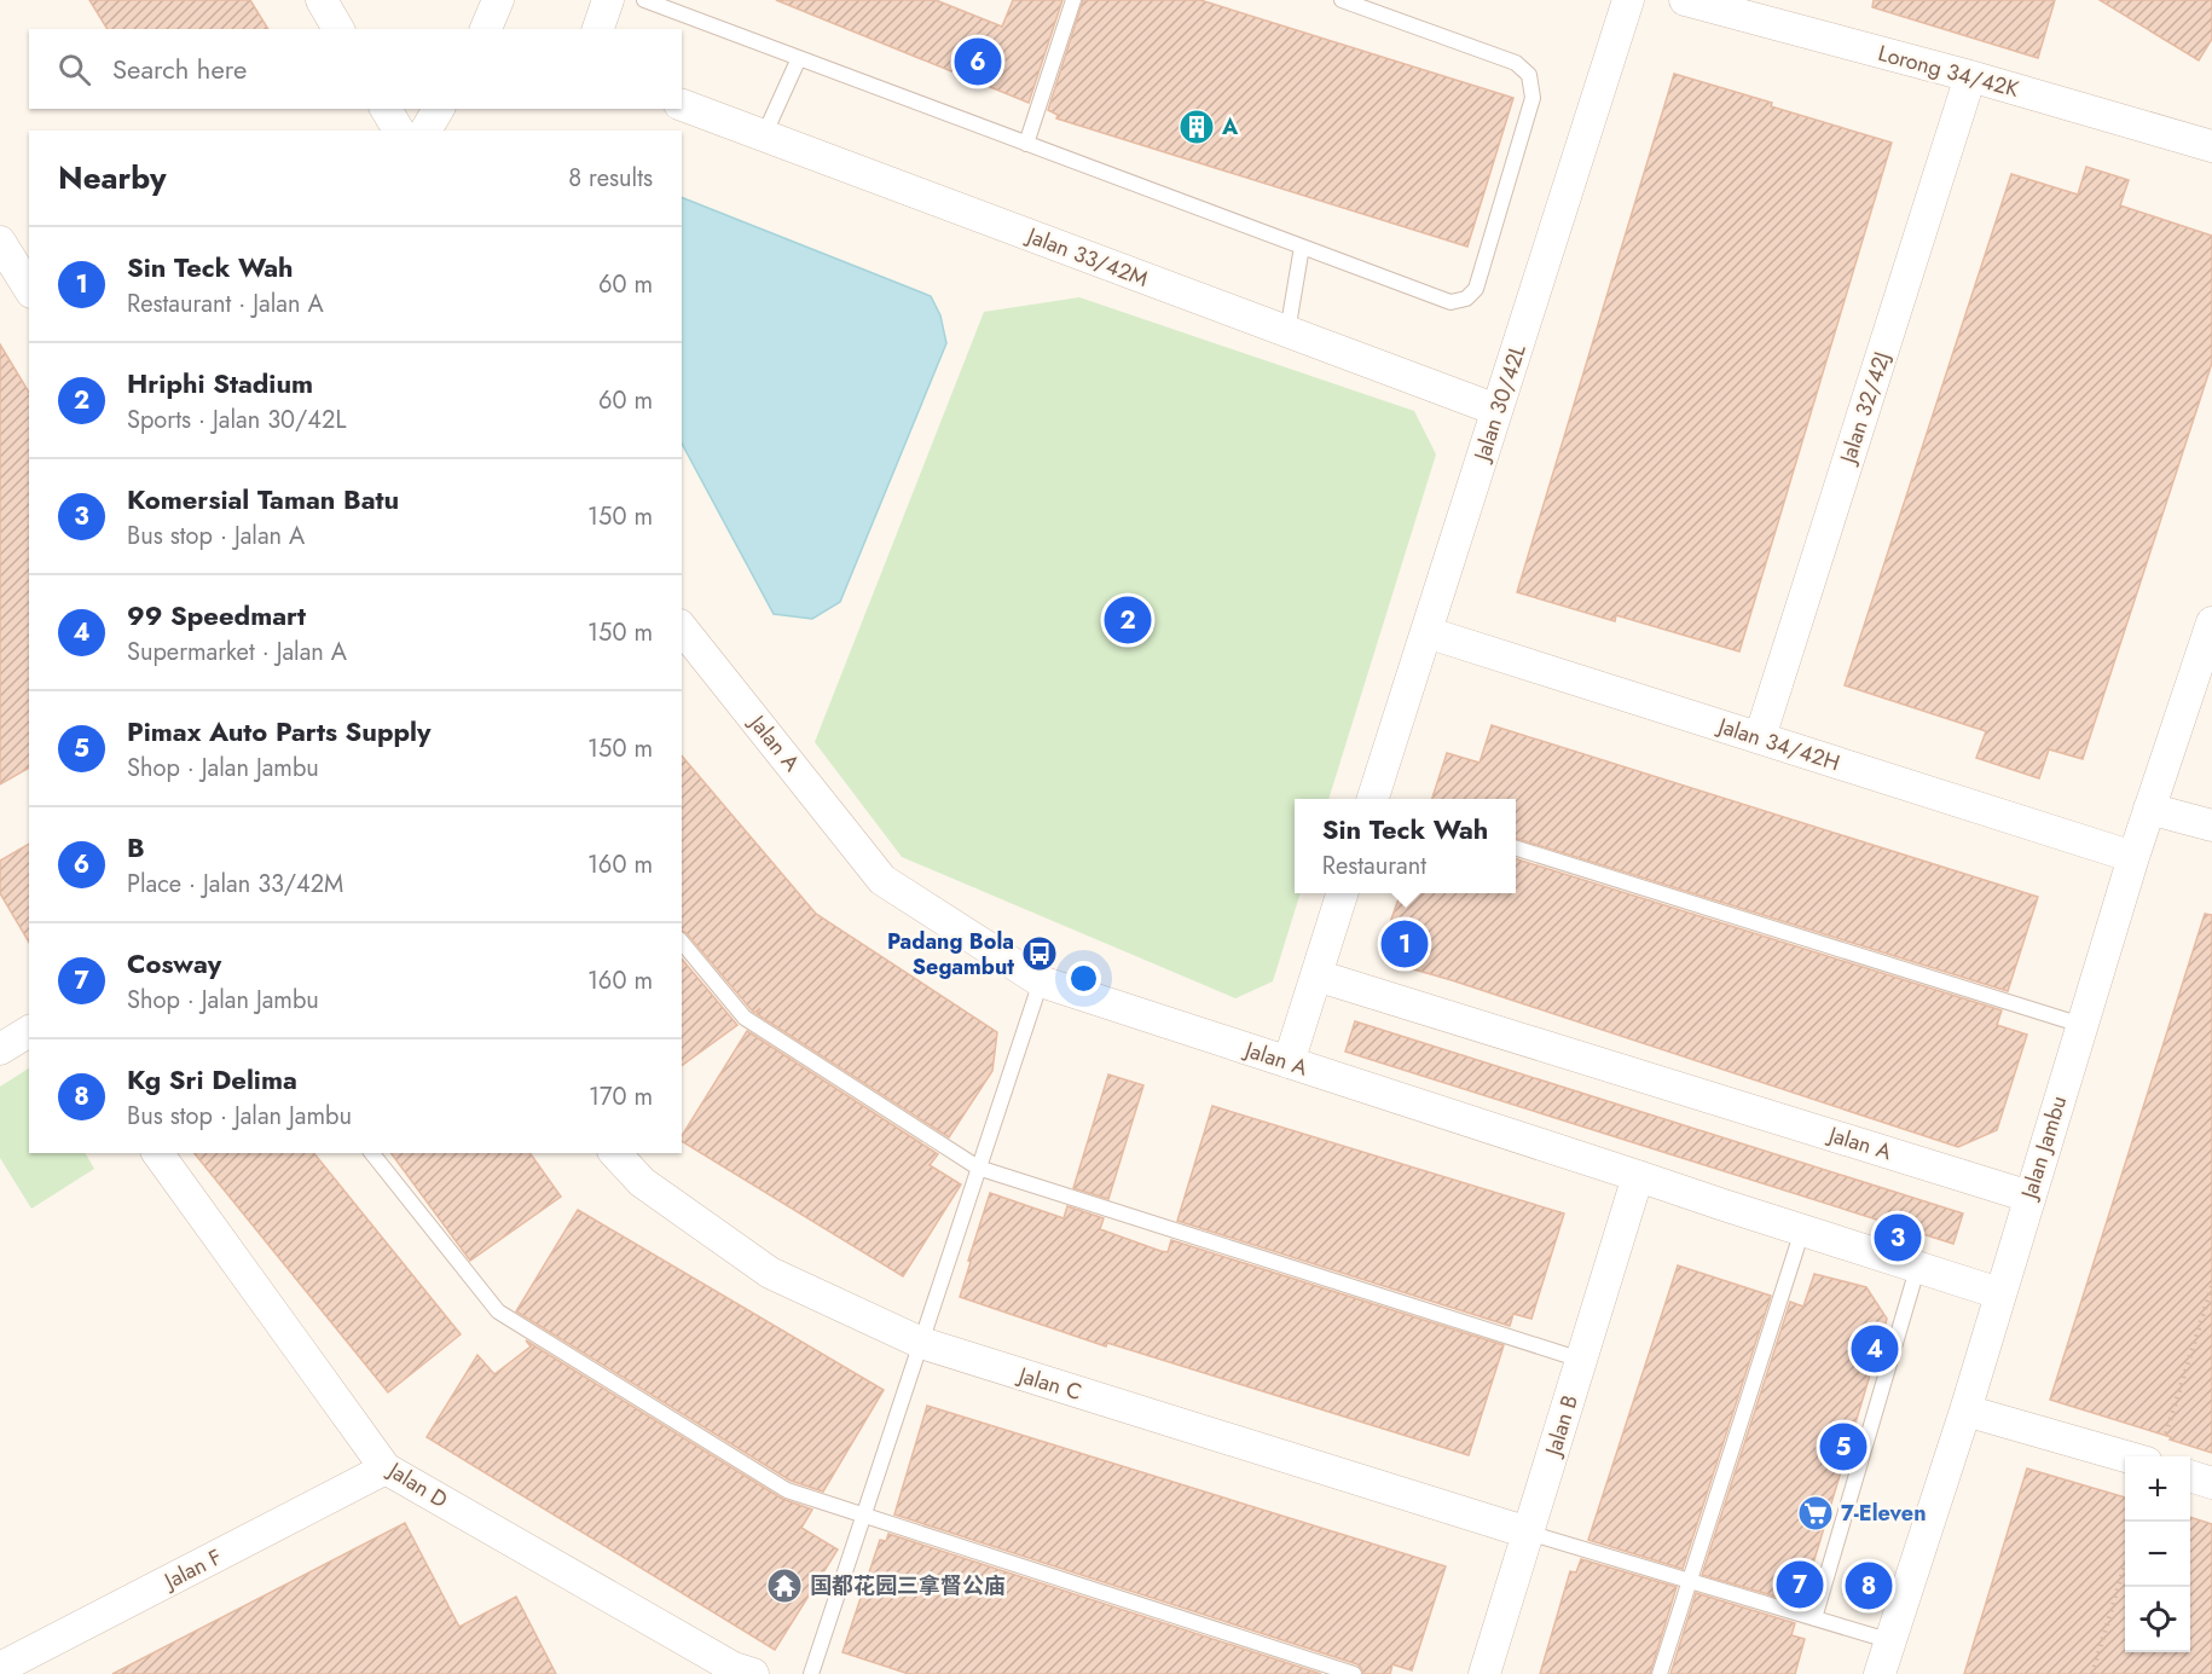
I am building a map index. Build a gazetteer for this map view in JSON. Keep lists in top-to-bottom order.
{
  "streets": {
    "street": [
      "Lorong 34/42K",
      "Jalan 33/42M",
      "Jalan 30/42L",
      "Jalan 32/42J",
      "Jalan A",
      "Jalan 34/42H",
      "Jalan Jambu",
      "Jalan C",
      "Jalan B",
      "Jalan D",
      "Jalan F"
    ]
  },
  "crossings": [
    ["Lorong 34/42K", "Jalan 32/42J"],
    ["Jalan 33/42M", "Jalan 30/42L"],
    ["Jalan 30/42L", "Jalan 34/42H"],
    ["Jalan 32/42J", "Jalan 34/42H"],
    ["Jalan A", "Jalan Jambu"],
    ["Jalan A", "Jalan B"],
    ["Jalan 34/42H", "Jalan Jambu"],
    ["Jalan C", "Jalan B"],
    ["Jalan D", "Jalan F"]
  ],
  "places": {
    "building": ["A"],
    "bus stop": ["Padang Bola Segambut"],
    "supermarket": ["7-Eleven"],
    "temple": ["国都花园三拿督公庙"]
  },
  "page": {
    "search": "Search here",
    "pins": [
      "6",
      "2",
      "1",
      "3",
      "4",
      "5",
      "7",
      "8"
    ],
    "heading": ["Nearby", "8 results"],
    "list": [
      {
        "mark": "1",
        "name": "Sin Teck Wah",
        "note": "Restaurant · Jalan A",
        "value": "60 m"
      },
      {
        "mark": "2",
        "name": "Hriphi Stadium",
        "note": "Sports · Jalan 30/42L",
        "value": "60 m"
      },
      {
        "mark": "3",
        "name": "Komersial Taman Batu",
        "note": "Bus stop · Jalan A",
        "value": "150 m"
      },
      {
        "mark": "4",
        "name": "99 Speedmart",
        "note": "Supermarket · Jalan A",
        "value": "150 m"
      },
      {
        "mark": "5",
        "name": "Pimax Auto Parts Supply",
        "note": "Shop · Jalan Jambu",
        "value": "150 m"
      },
      {
        "mark": "6",
        "name": "B",
        "note": "Place · Jalan 33/42M",
        "value": "160 m"
      },
      {
        "mark": "7",
        "name": "Cosway",
        "note": "Shop · Jalan Jambu",
        "value": "160 m"
      },
      {
        "mark": "8",
        "name": "Kg Sri Delima",
        "note": "Bus stop · Jalan Jambu",
        "value": "170 m"
      }
    ],
    "popup": ["Sin Teck Wah", "Restaurant"],
    "map_buttons": ["+", "−"]
  }
}
